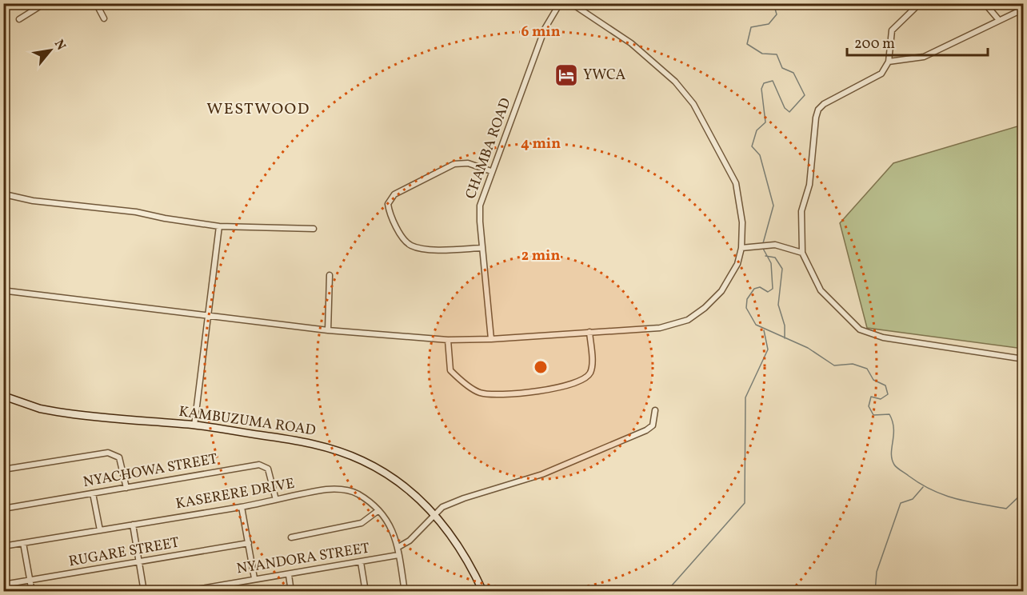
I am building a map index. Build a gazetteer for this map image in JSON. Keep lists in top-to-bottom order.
{
  "streets": {
    "main road": ["KAMBUZUMA ROAD"],
    "street": [
      "CHAMBA ROAD",
      "NYACHOWA STREET",
      "KASERERE DRIVE",
      "RUGARE STREET",
      "NYANDORA STREET"
    ]
  },
  "crossings": [
    ["NYACHOWA STREET", "KASERERE DRIVE"],
    ["KASERERE DRIVE", "NYANDORA STREET"]
  ],
  "districts": ["WESTWOOD"],
  "places": {
    "hotel": ["YWCA"]
  },
  "scale_bar": "200 m",
  "north": "top right",
  "rings": ["6 min", "4 min", "2 min"]
}
